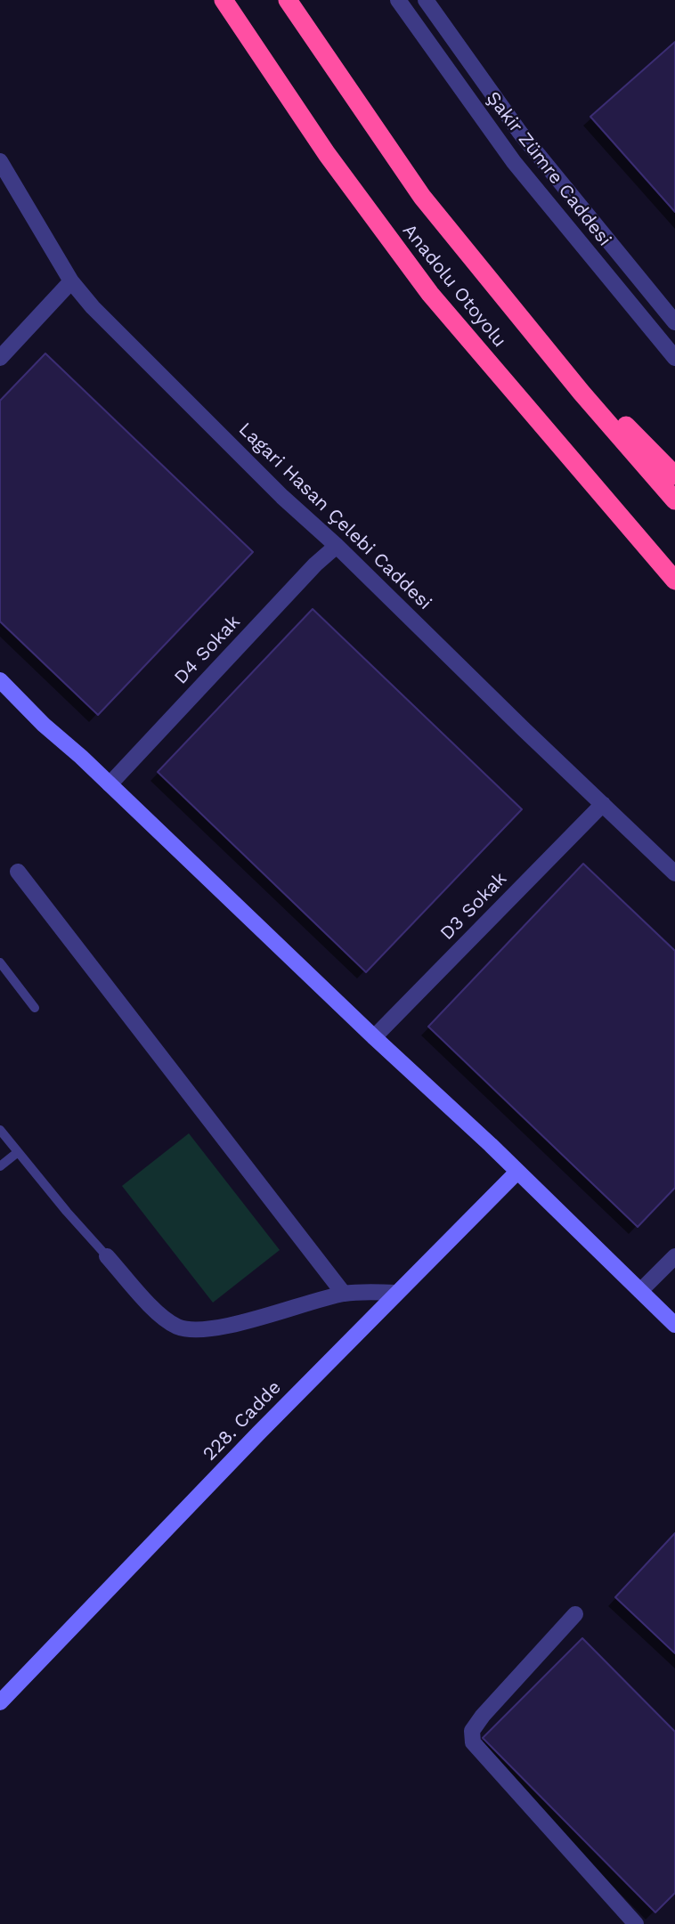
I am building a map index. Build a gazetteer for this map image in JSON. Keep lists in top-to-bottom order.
{
  "streets": {
    "highway": ["Anadolu Otoyolu"],
    "street": [
      "Şakir Zümre Caddesi",
      "Lagari Hasan Çelebi Caddesi",
      "D4 Sokak",
      "D3 Sokak",
      "228. Cadde"
    ]
  },
  "crossings": [
    ["Lagari Hasan Çelebi Caddesi", "D4 Sokak"],
    ["Lagari Hasan Çelebi Caddesi", "D3 Sokak"]
  ]
}
